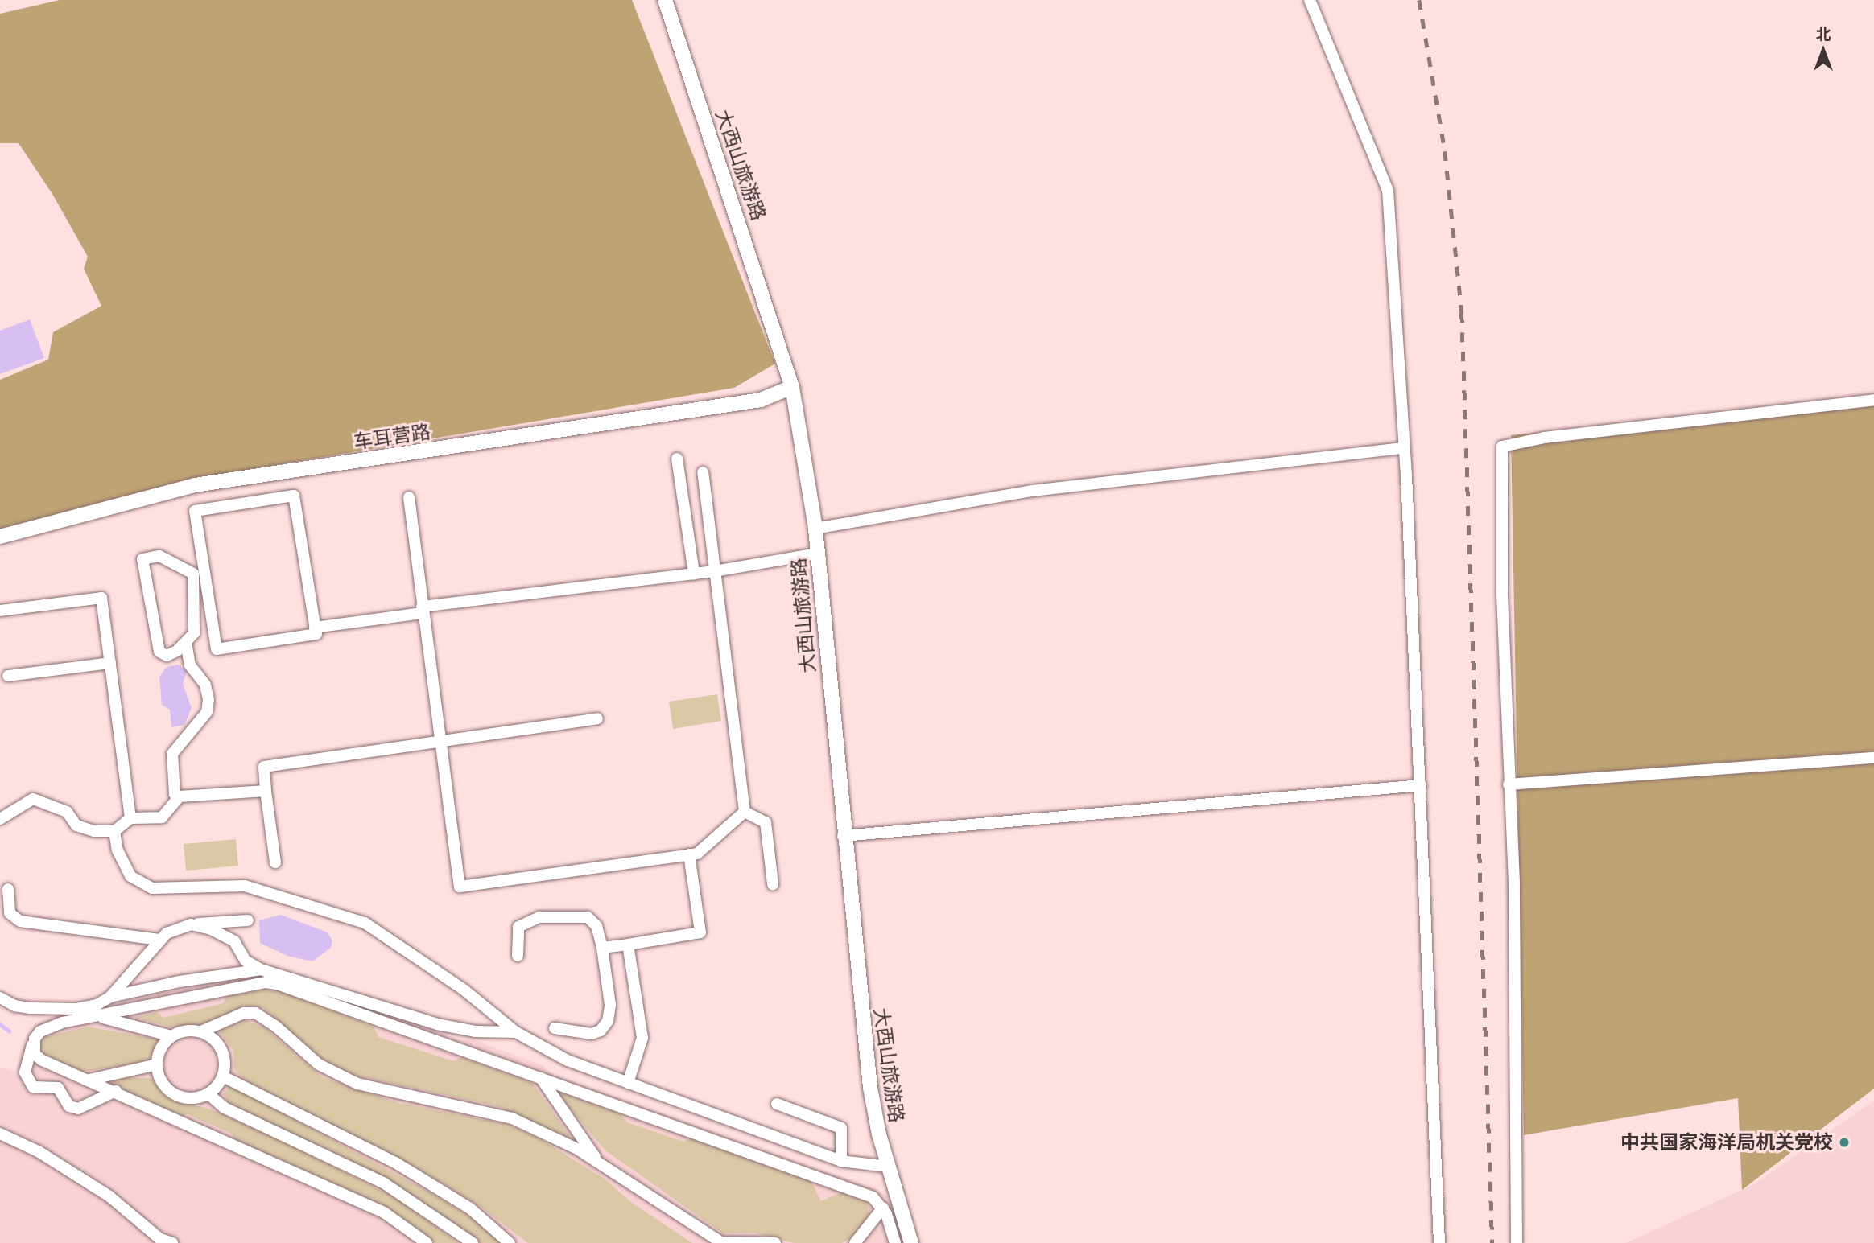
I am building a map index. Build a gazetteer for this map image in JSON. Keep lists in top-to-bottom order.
{
  "streets": {
    "street": ["大西山旅游路", "车耳营路"]
  },
  "crossings": [
    ["大西山旅游路", "车耳营路"]
  ],
  "places": ["中共国家海洋局机关党校"],
  "north": "top"
}
